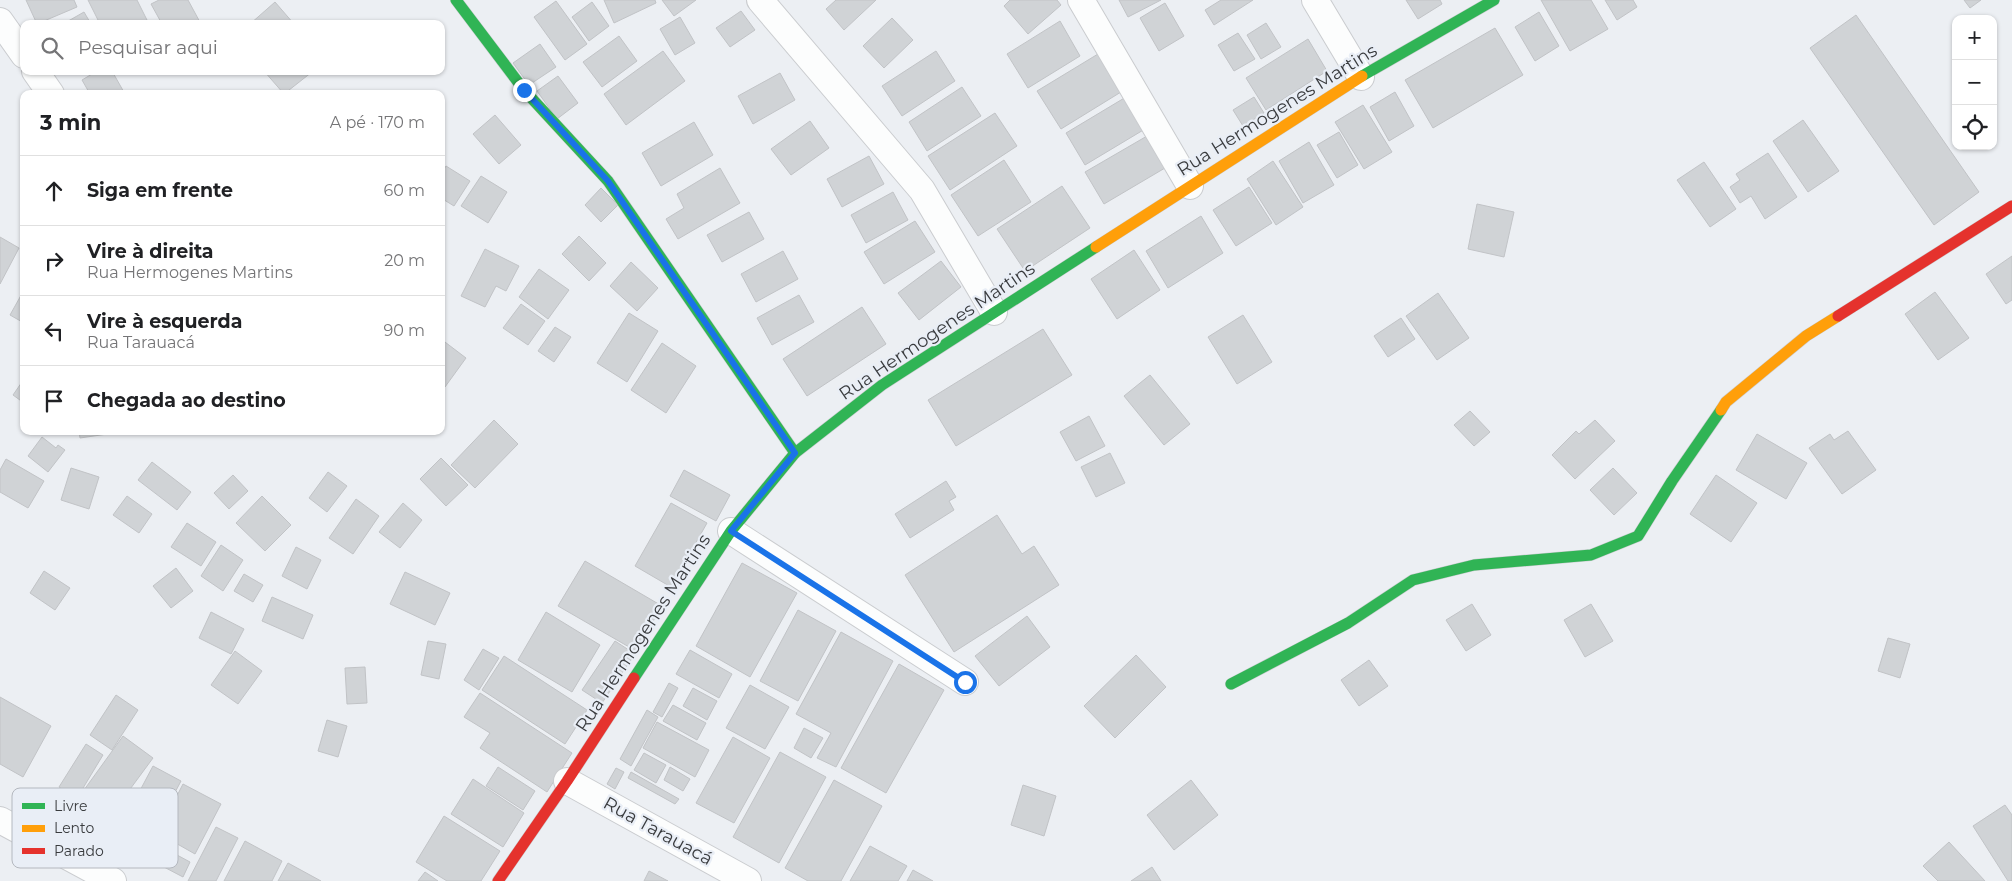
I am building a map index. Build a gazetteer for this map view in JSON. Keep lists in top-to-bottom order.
{
  "streets": {
    "street": ["Rua Hermogenes Martins", "Rua Tarauacá"]
  },
  "crossings": [
    ["Rua Hermogenes Martins", "Rua Tarauacá"]
  ],
  "legend": ["Livre", "Lento", "Parado"],
  "page": {
    "map_buttons": ["+", "−"],
    "search": "Pesquisar aqui",
    "heading": ["3 min", "A pé · 170 m"],
    "list": [
      ["Siga em frente", "60 m"],
      ["Vire à direita", "Rua Hermogenes Martins", "20 m"],
      ["Vire à esquerda", "Rua Tarauacá", "90 m"],
      "Chegada ao destino"
    ]
  }
}
